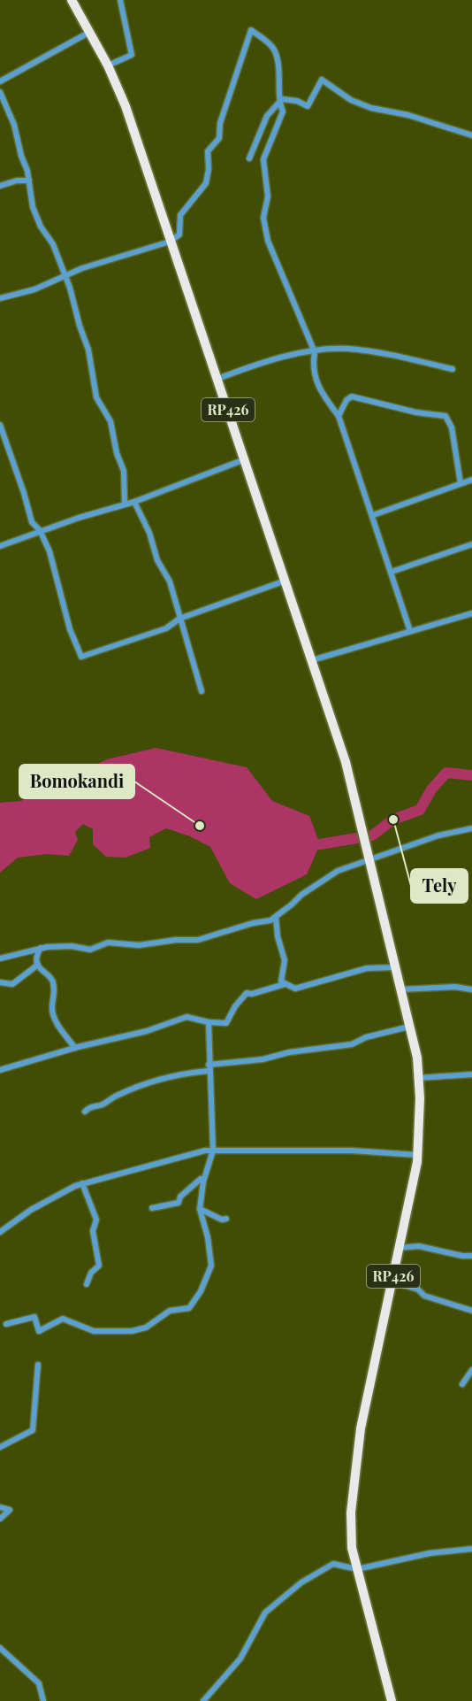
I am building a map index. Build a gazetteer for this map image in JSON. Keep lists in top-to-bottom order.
{
  "streets": {
    "main road": ["RP426"]
  },
  "places": ["Tely", "Bomokandi"]
}
